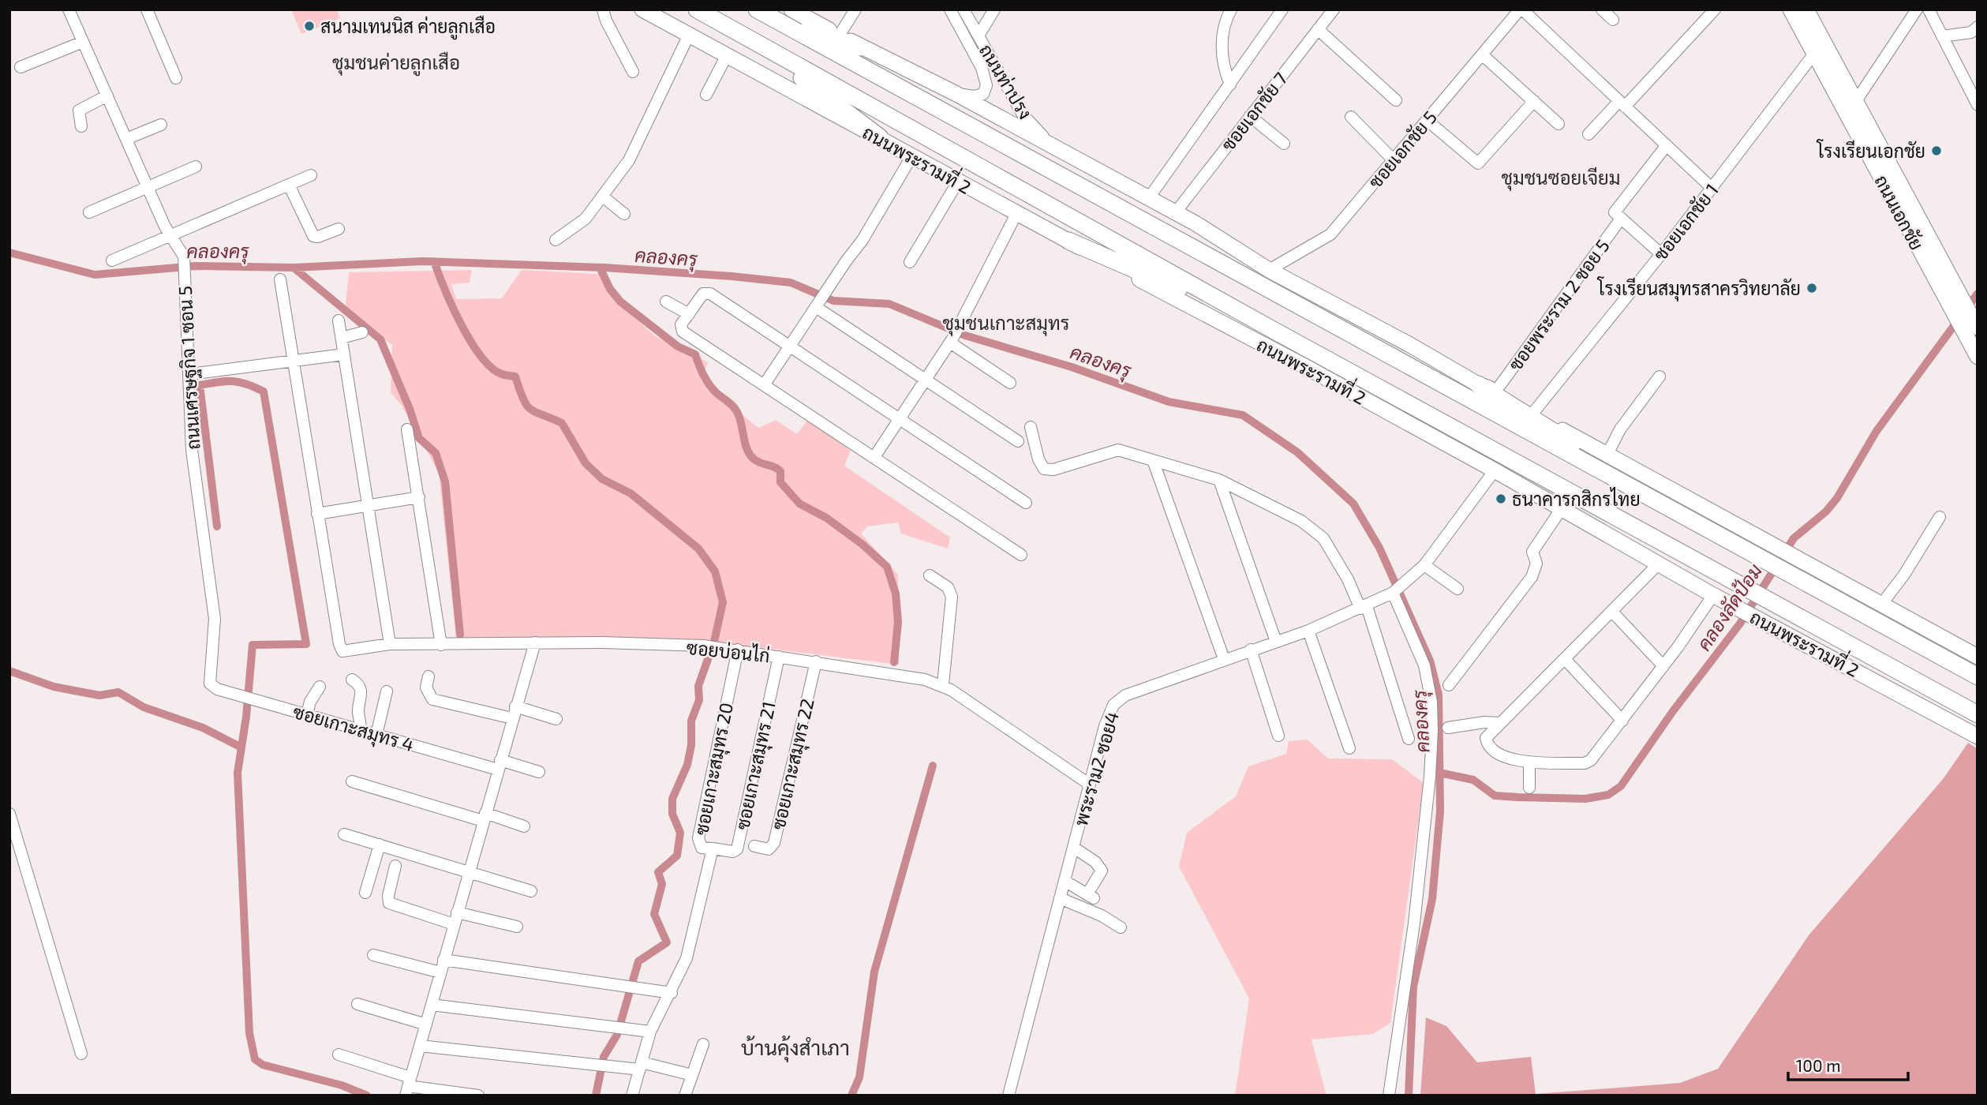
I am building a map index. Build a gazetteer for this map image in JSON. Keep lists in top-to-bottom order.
{
  "streets": {
    "highway": ["ถนนพระรามที่ 2"],
    "main road": ["ถนนเอกชัย"],
    "street": [
      "ถนนท่าปรง",
      "ซอยเอกชัย 7",
      "ซอยเอกชัย 5",
      "ซอยเอกชัย 1",
      "ซอยพระราม 2 ซอย 5",
      "ถนนเศรษฐกิจ 1 ซอน 5",
      "ซอยบ่อนไก่",
      "ซอยเกาะสมุทร 4",
      "ซอยเกาะสมุทร 22",
      "ซอยเกาะสมุทร 21",
      "ซอยเกาะสมุทร 20",
      "พระราม2 ซอย4"
    ]
  },
  "crossings": [
    ["ถนนเอกชัย", "ซอยเอกชัย 1"],
    ["ถนนเศรษฐกิจ 1 ซอน 5", "ซอยเกาะสมุทร 4"],
    ["ซอยบ่อนไก่", "ซอยเกาะสมุทร 22"],
    ["ซอยบ่อนไก่", "ซอยเกาะสมุทร 21"],
    ["ซอยบ่อนไก่", "ซอยเกาะสมุทร 20"],
    ["ซอยบ่อนไก่", "พระราม2 ซอย4"],
    ["ซอยเกาะสมุทร 21", "ซอยเกาะสมุทร 20"]
  ],
  "districts": [
    "ชุมชนค่ายลูกเสือ",
    "ชุมชนซอยเจียม",
    "ชุมชนเกาะสมุทร",
    "บ้านคุ้งสำเภา"
  ],
  "water": ["คลองครุ", "คลองลัดป้อม"],
  "places": [
    "สนามเทนนิส ค่ายลูกเสือ",
    "โรงเรียนเอกชัย",
    "โรงเรียนสมุทรสาครวิทยาลัย",
    "ธนาคารกสิกรไทย"
  ],
  "scale_bar": "100 m"
}
